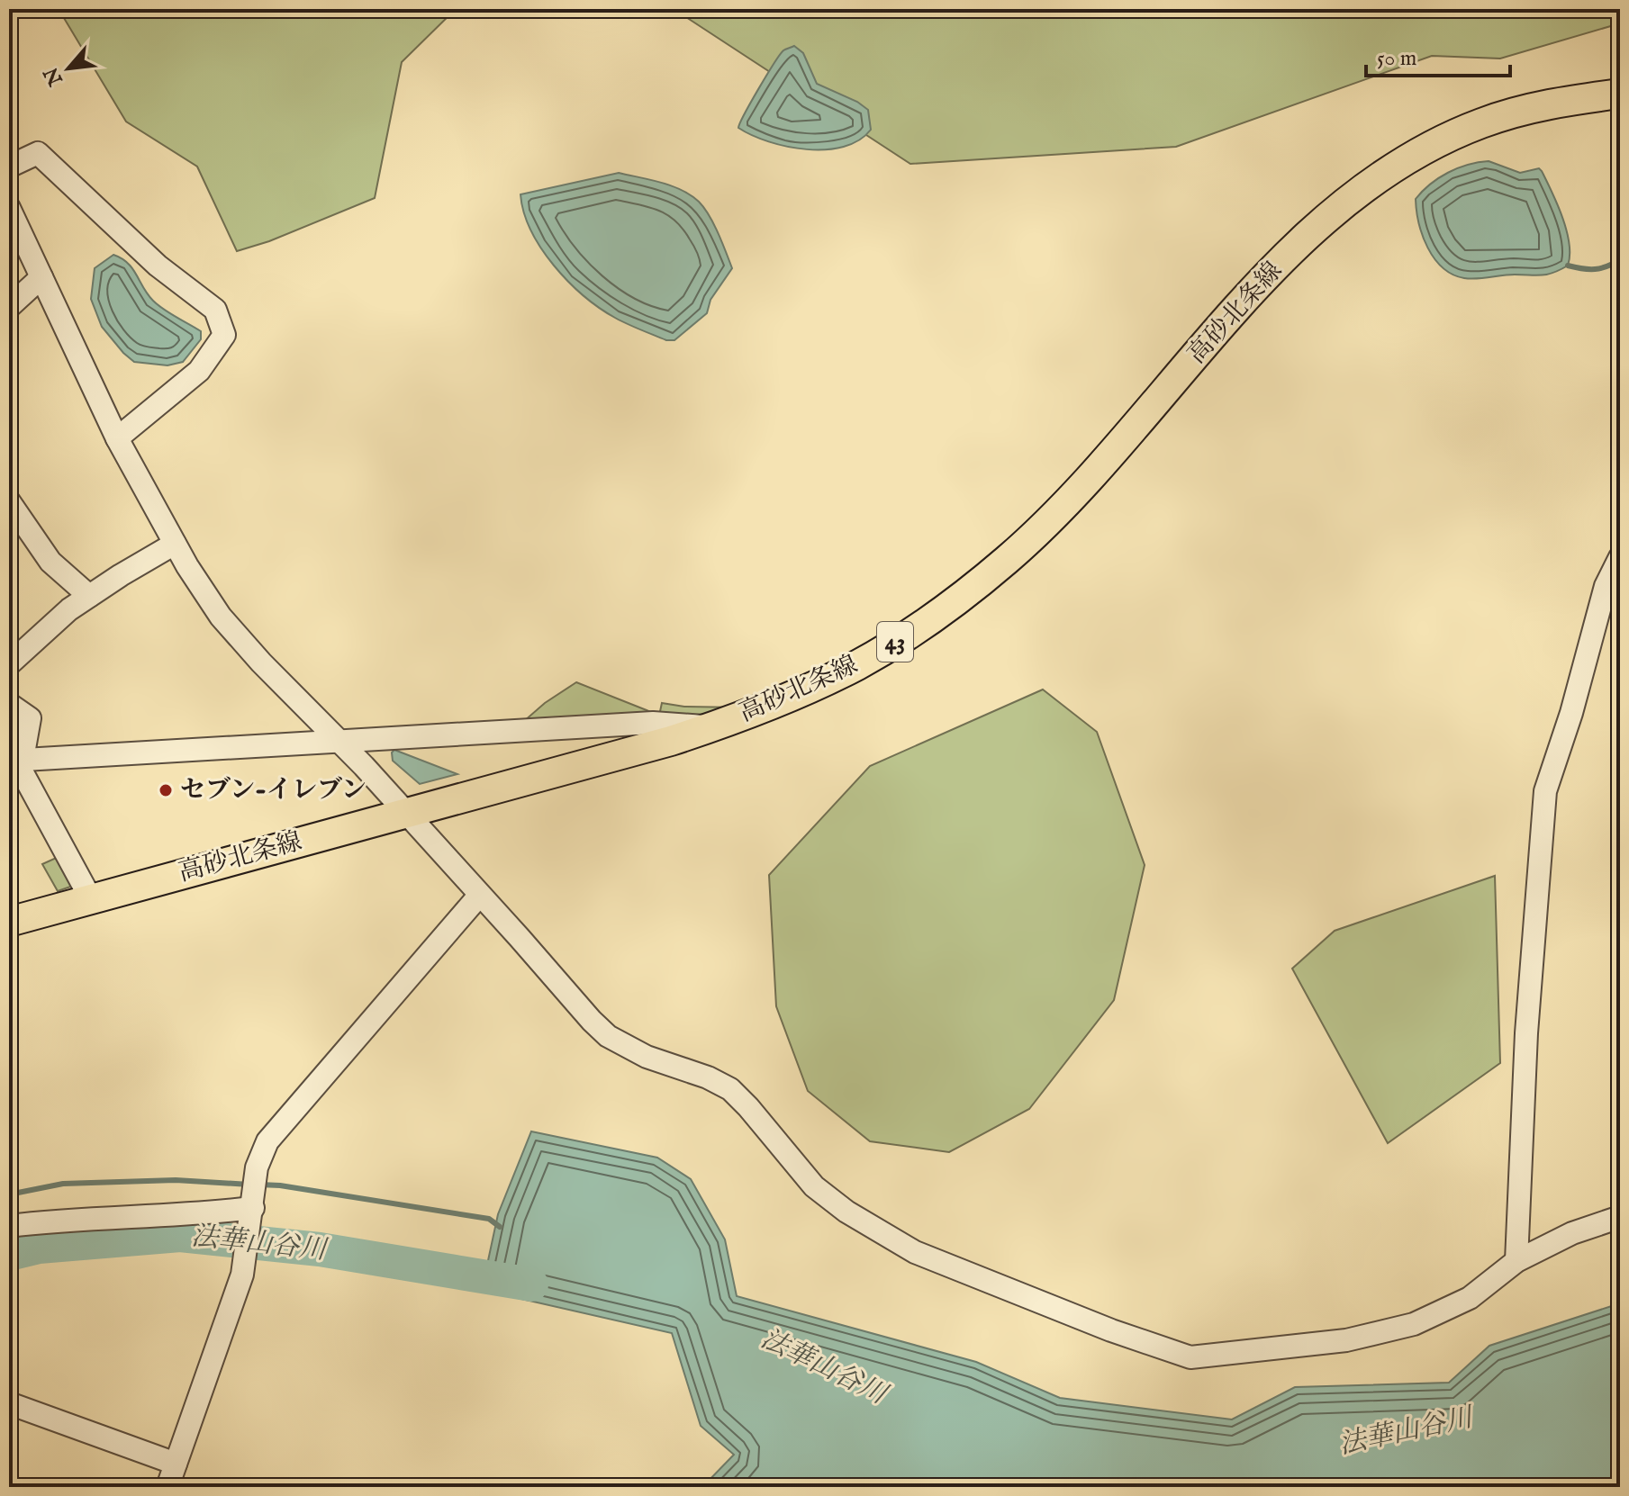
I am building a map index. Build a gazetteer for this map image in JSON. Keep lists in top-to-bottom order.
{
  "streets": {
    "main road": ["高砂北条線", "43"]
  },
  "water": ["法華山谷川"],
  "places": ["セブン-イレブン"],
  "scale_bar": "50 m",
  "north": "bottom left"
}
